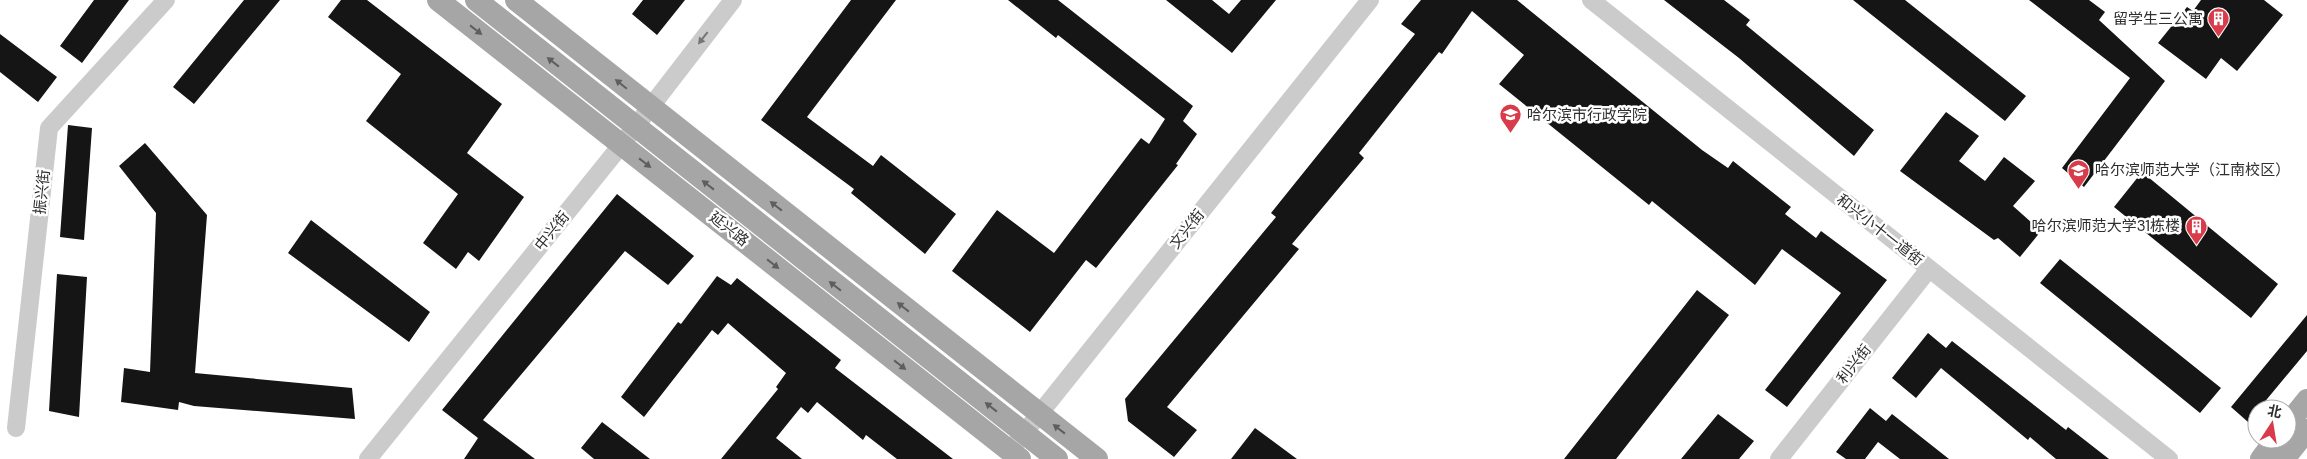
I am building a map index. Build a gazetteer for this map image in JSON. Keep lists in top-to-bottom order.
{
  "streets": {
    "main road": ["延兴路"],
    "street": [
      "振兴街",
      "文兴街",
      "和兴小十一道街",
      "中兴街",
      "利兴街"
    ]
  },
  "crossings": [
    ["延兴路", "文兴街"],
    ["延兴路", "中兴街"],
    ["和兴小十一道街", "利兴街"]
  ],
  "places": {
    "building": ["留学生三公寓", "哈尔滨师范大学31栋楼"],
    "school or university": ["哈尔滨市行政学院", "哈尔滨师范大学（江南校区）"]
  },
  "north": "top"
}
